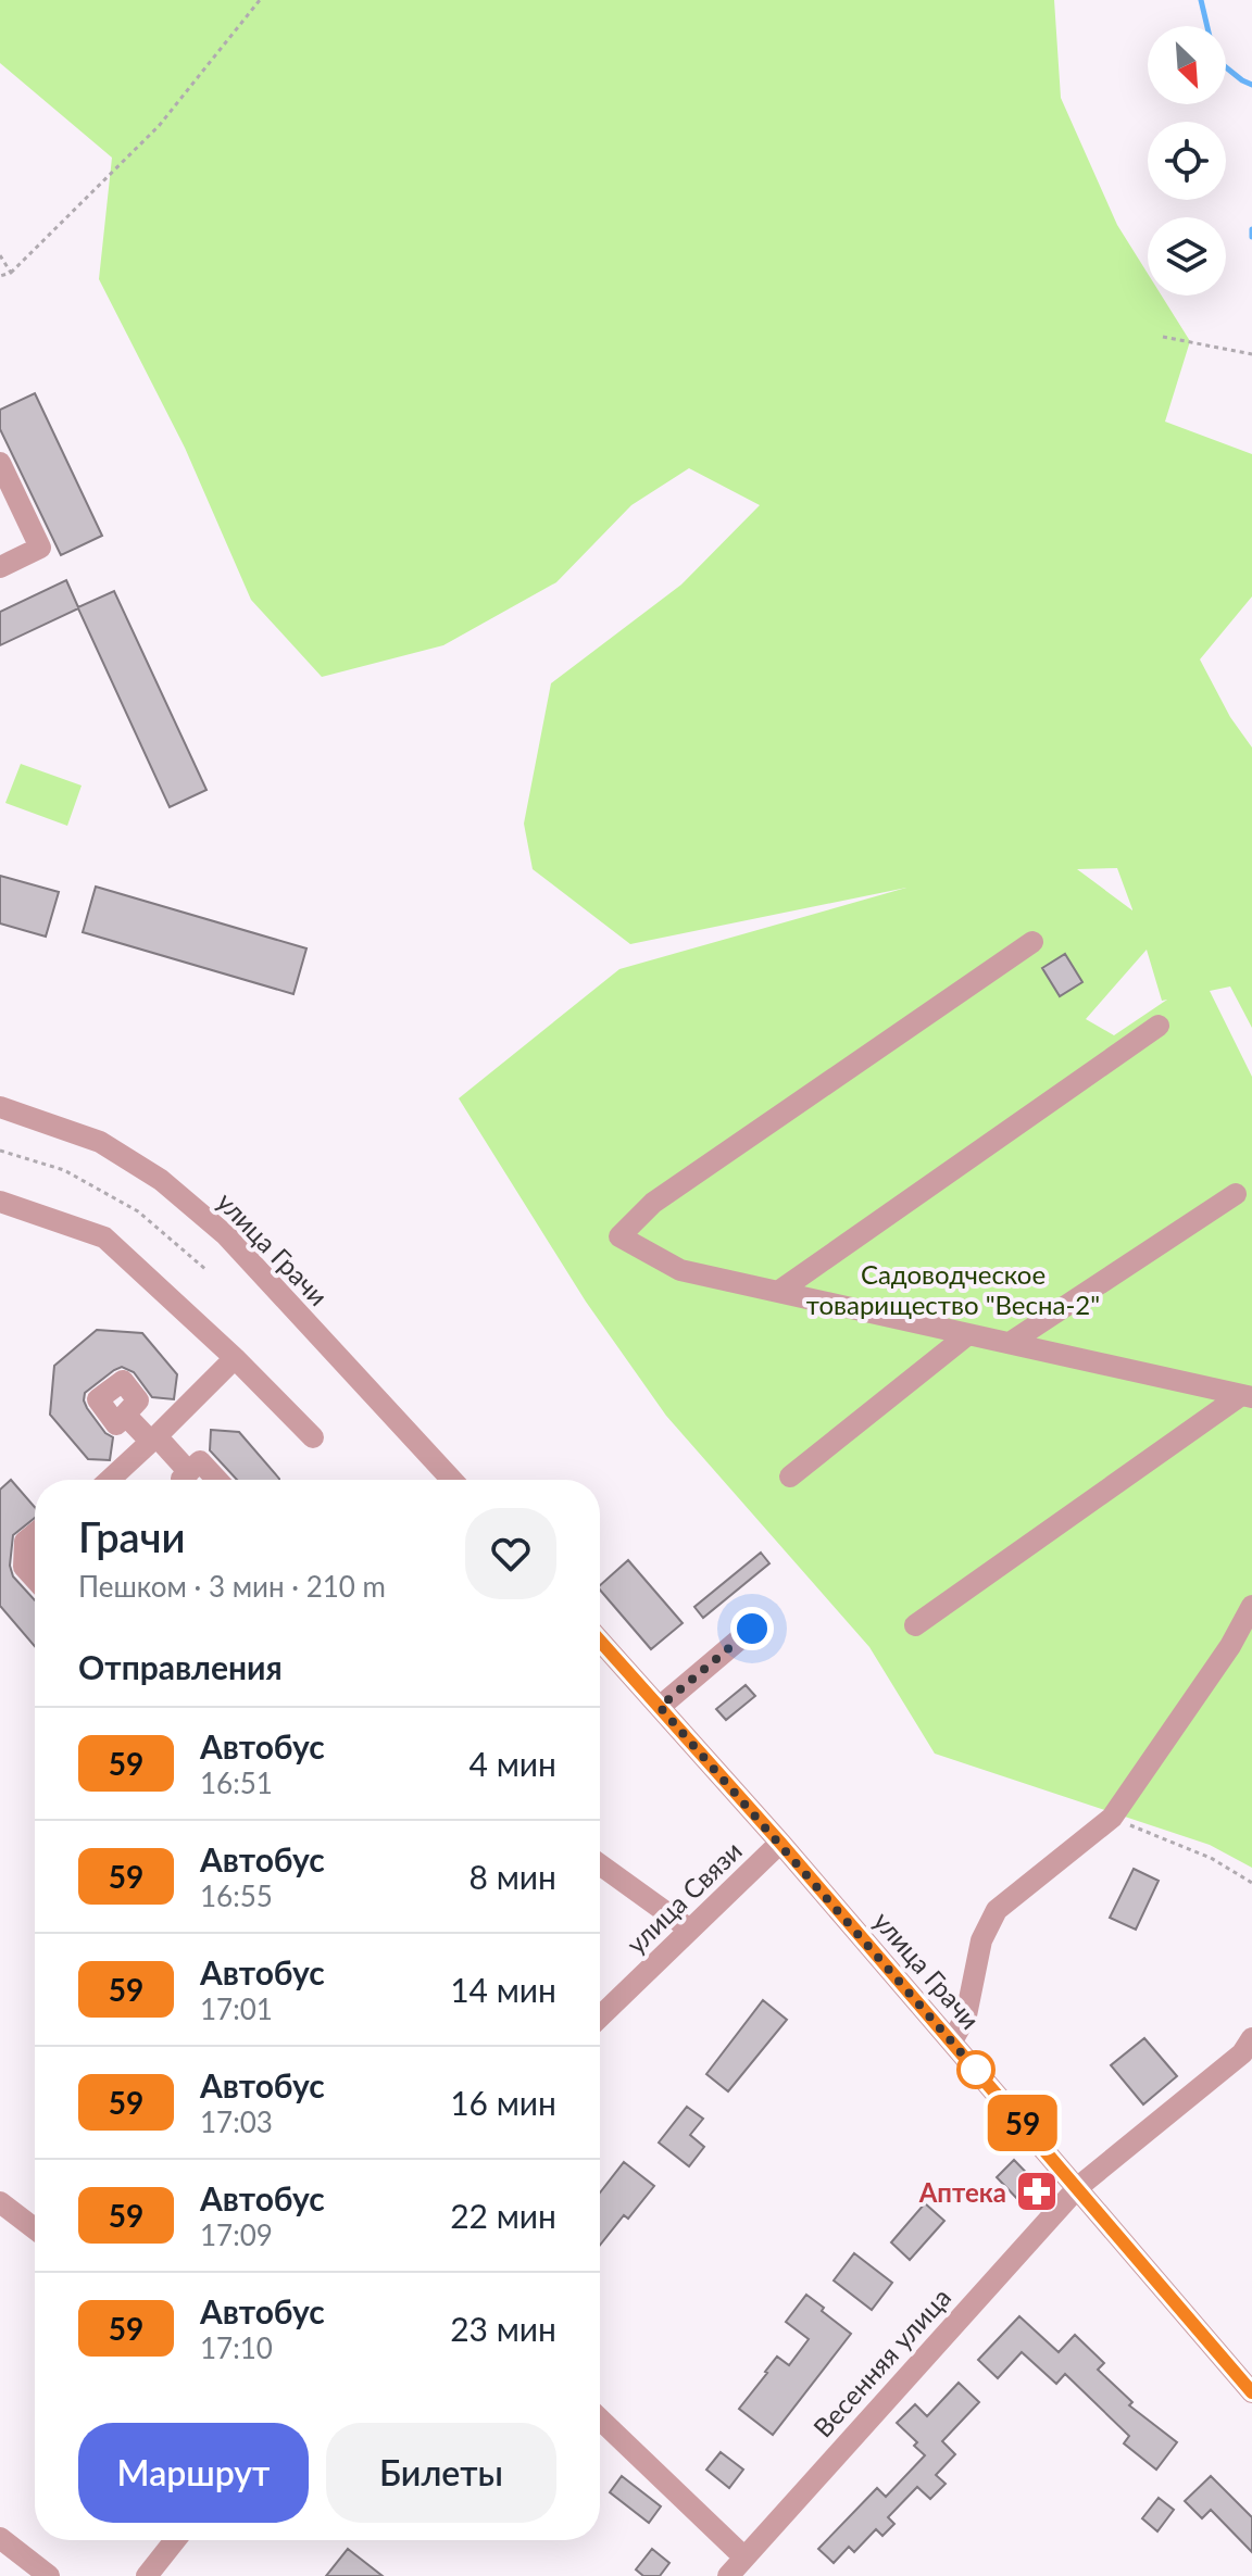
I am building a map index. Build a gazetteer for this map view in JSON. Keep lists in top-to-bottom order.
{
  "streets": {
    "street": ["улица Грачи", "улица Связи", "Весенняя улица"]
  },
  "crossings": [
    ["улица Грачи", "улица Связи"],
    ["улица Грачи", "Весенняя улица"]
  ],
  "parks": ["Садоводческое товарищество \"Весна-2\""],
  "places": {
    "pharmacy": ["Аптека"]
  },
  "lines": ["bus line 59"],
  "north": "bottom right",
  "page": {
    "on_map": "59",
    "heading": [
      ["Грачи", "Пешком · 3 мин · 210 m"],
      "Отправления"
    ],
    "list": [
      {
        "mark": "59",
        "name": "Автобус",
        "note": "16:51",
        "value": "4 мин"
      },
      {
        "mark": "59",
        "name": "Автобус",
        "note": "16:55",
        "value": "8 мин"
      },
      {
        "mark": "59",
        "name": "Автобус",
        "note": "17:01",
        "value": "14 мин"
      },
      {
        "mark": "59",
        "name": "Автобус",
        "note": "17:03",
        "value": "16 мин"
      },
      {
        "mark": "59",
        "name": "Автобус",
        "note": "17:09",
        "value": "22 мин"
      },
      {
        "mark": "59",
        "name": "Автобус",
        "note": "17:10",
        "value": "23 мин"
      }
    ],
    "buttons": ["Маршрут", "Билеты"]
  }
}
